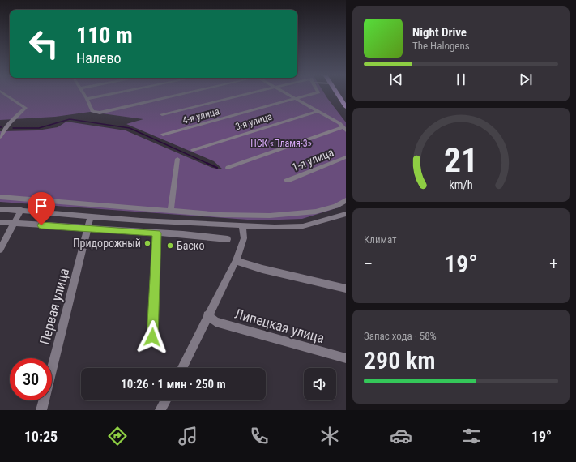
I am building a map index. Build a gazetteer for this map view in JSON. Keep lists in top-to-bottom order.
{
  "streets": {
    "street": [
      "4-я улица",
      "3-я улица",
      "1-я улица",
      "Первая улица",
      "Липецкая улица"
    ]
  },
  "parks": ["НСК «Пламя-3»"],
  "places": ["Придорожный", "Баско"],
  "page": {
    "turn": ["110 m", "Налево"],
    "song": ["Night Drive", "The Halogens"],
    "tile": [
      "Климат",
      ["Запас хода · 58%", "290 km"]
    ],
    "heat": ["−", "19°", "+"],
    "limit": "30",
    "trip": "10:26 · 1 мин · 250 m",
    "tabs": ["10:25", "19°"],
    "gauge": ["21", "km/h"]
  }
}
